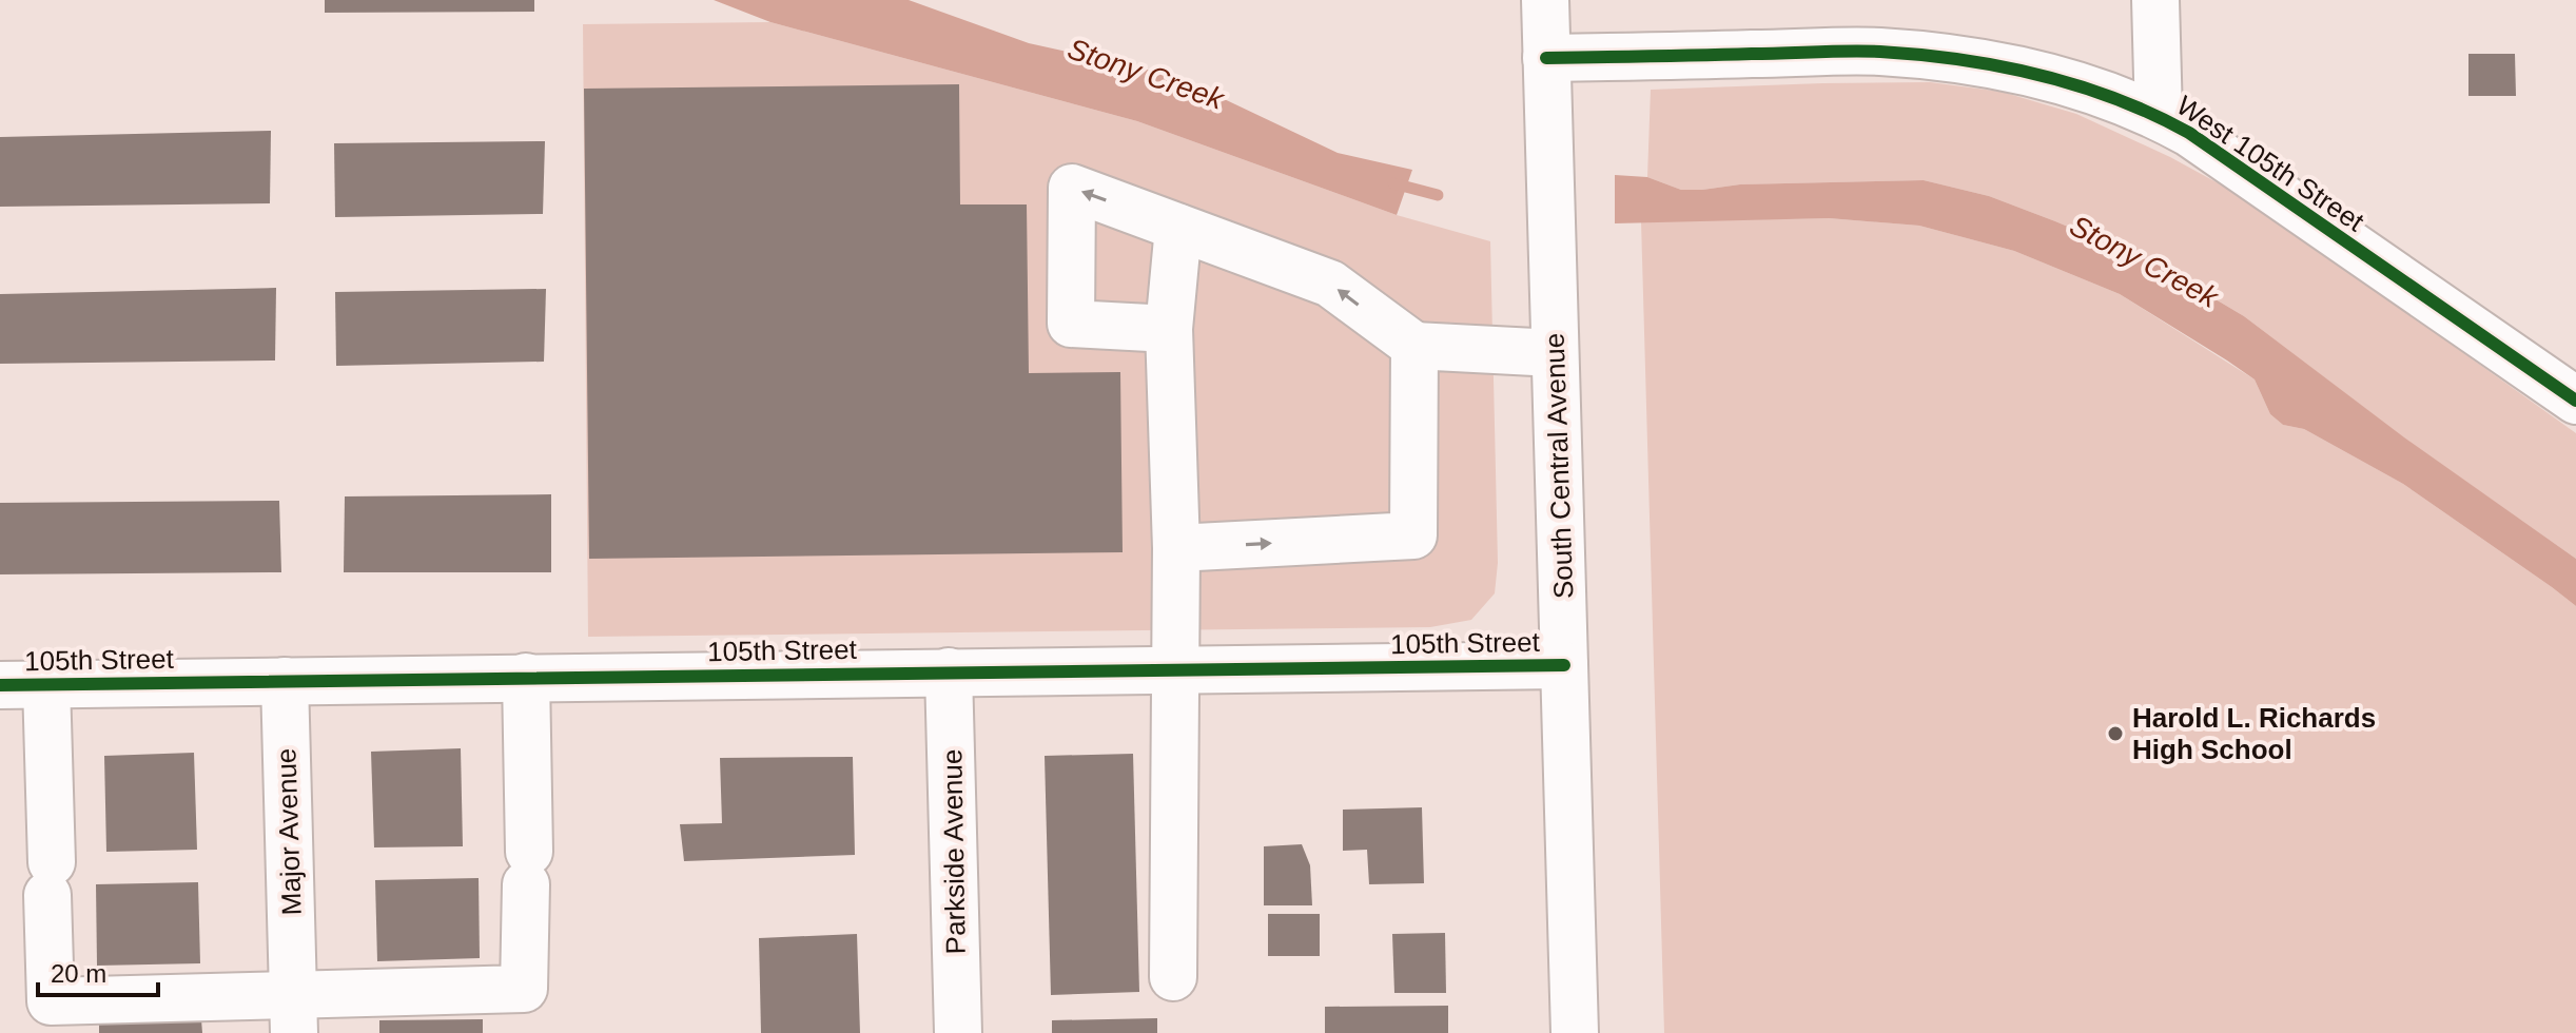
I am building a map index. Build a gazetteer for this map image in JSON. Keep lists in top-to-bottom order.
{
  "streets": {
    "street": [
      "West 105th Street",
      "South Central Avenue",
      "105th Street",
      "Major Avenue",
      "Parkside Avenue"
    ]
  },
  "crossings": [
    ["West 105th Street", "South Central Avenue"],
    ["South Central Avenue", "105th Street"],
    ["105th Street", "Major Avenue"],
    ["105th Street", "Parkside Avenue"]
  ],
  "water": ["Stony Creek"],
  "places": ["Harold L. Richards High School"],
  "scale_bar": "20 m"
}
